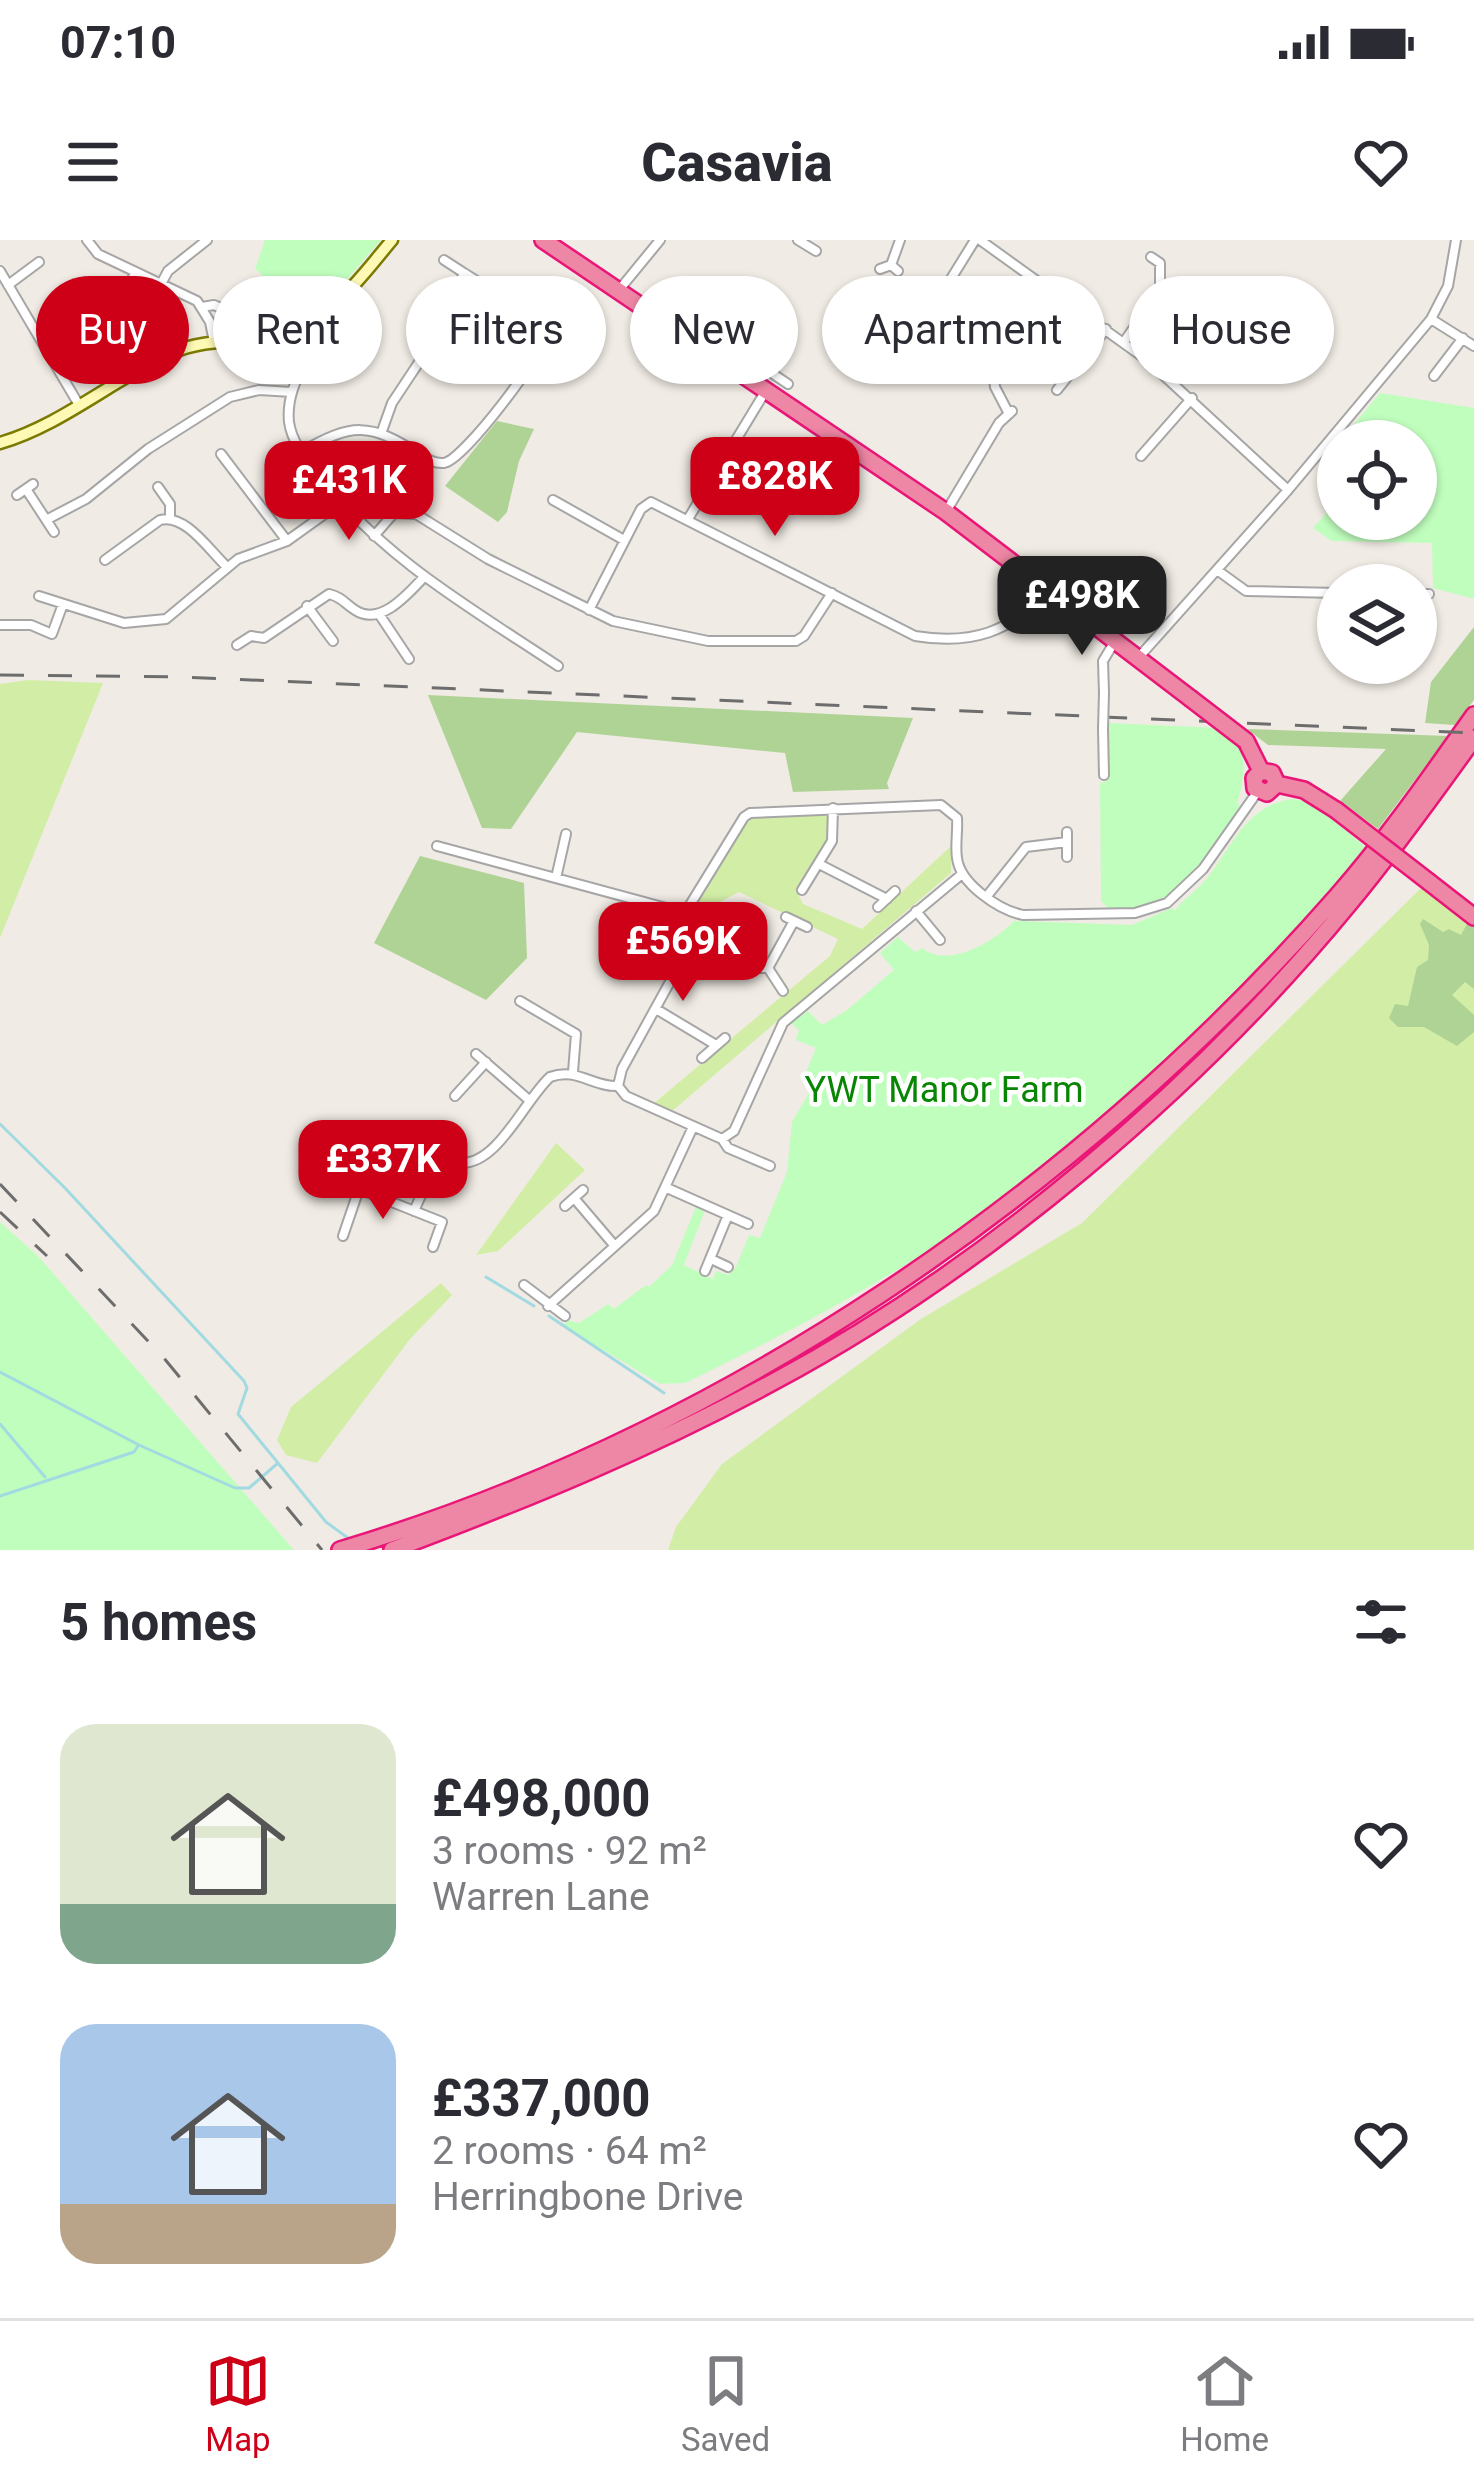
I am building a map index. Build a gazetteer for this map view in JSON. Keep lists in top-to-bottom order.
{
  "parks": ["YWT Manor Farm"],
  "page": {
    "status": "07:10",
    "header": "Casavia",
    "chip": [
      "Buy",
      "Rent",
      "Filters",
      "New",
      "Apartment",
      "House"
    ],
    "price": [
      "£828K",
      "£431K",
      "£498K",
      "£569K",
      "£337K"
    ],
    "heading": "5 homes",
    "list": [
      {
        "name": "£498,000",
        "note": "3 rooms · 92 m² · Warren Lane"
      },
      {
        "name": "£337,000",
        "note": "2 rooms · 64 m² · Herringbone Drive"
      }
    ],
    "tabs": ["Map", "Saved", "Home"]
  }
}
